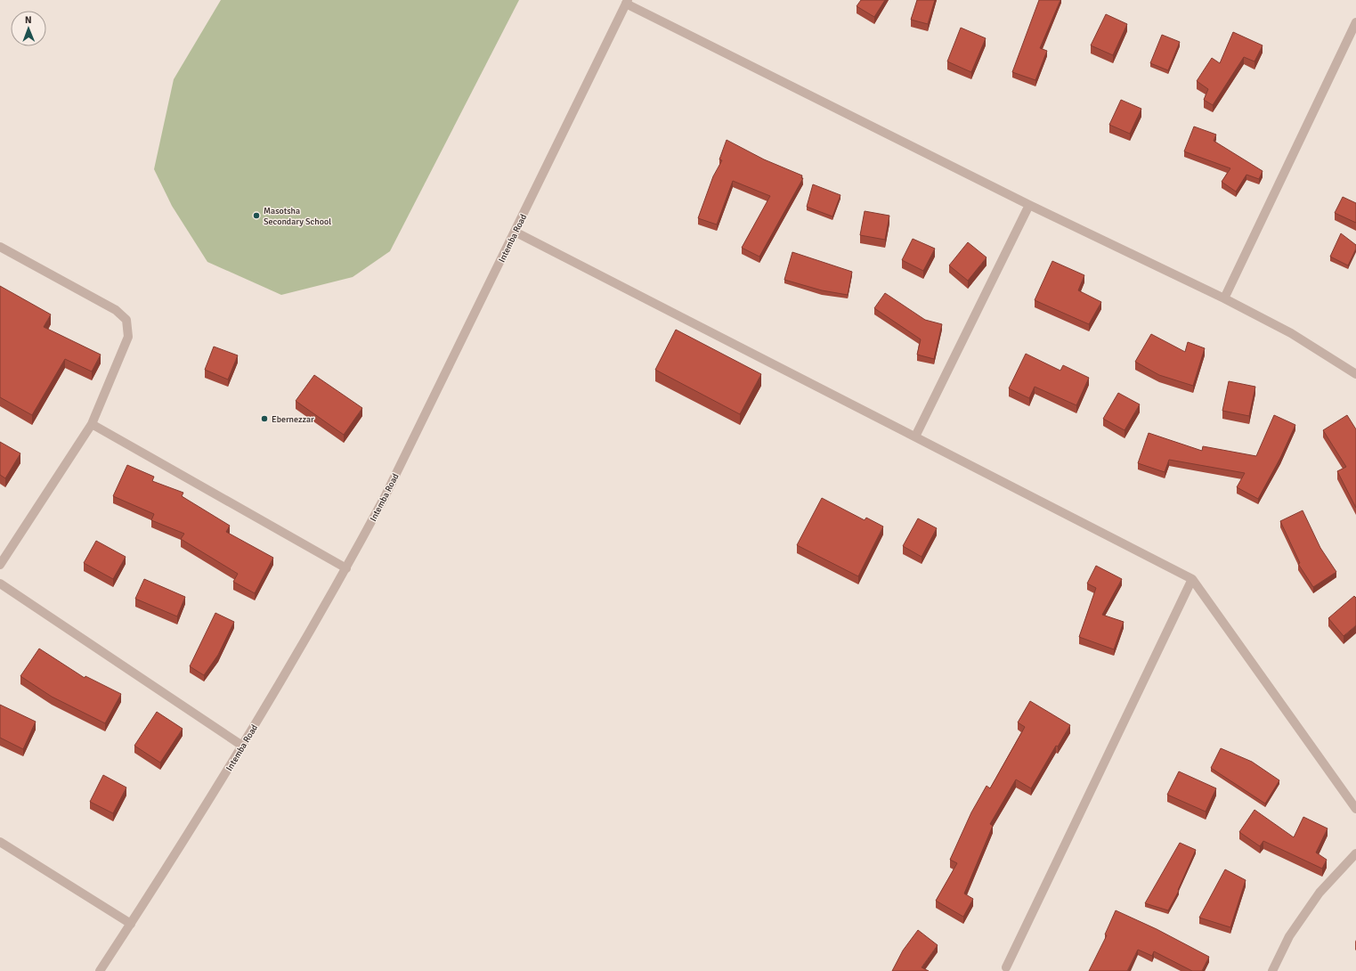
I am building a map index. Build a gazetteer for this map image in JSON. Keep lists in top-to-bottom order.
{
  "streets": {
    "street": ["Intemba Road"]
  },
  "places": ["Masotsha Secondary School", "Ebernezzar"],
  "north": "top"
}
